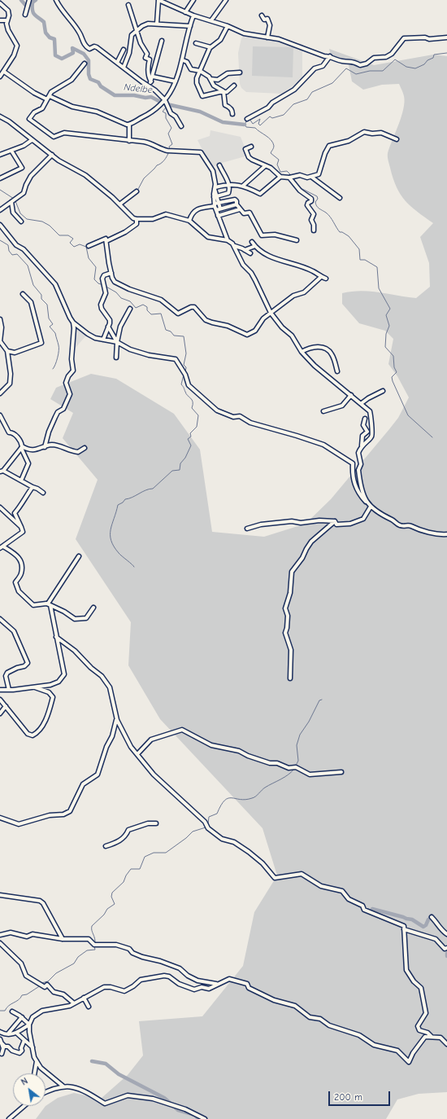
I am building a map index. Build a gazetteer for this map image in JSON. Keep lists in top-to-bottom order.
{
  "water": ["Ndelbe"],
  "scale_bar": "200 m",
  "north": "top left"
}
